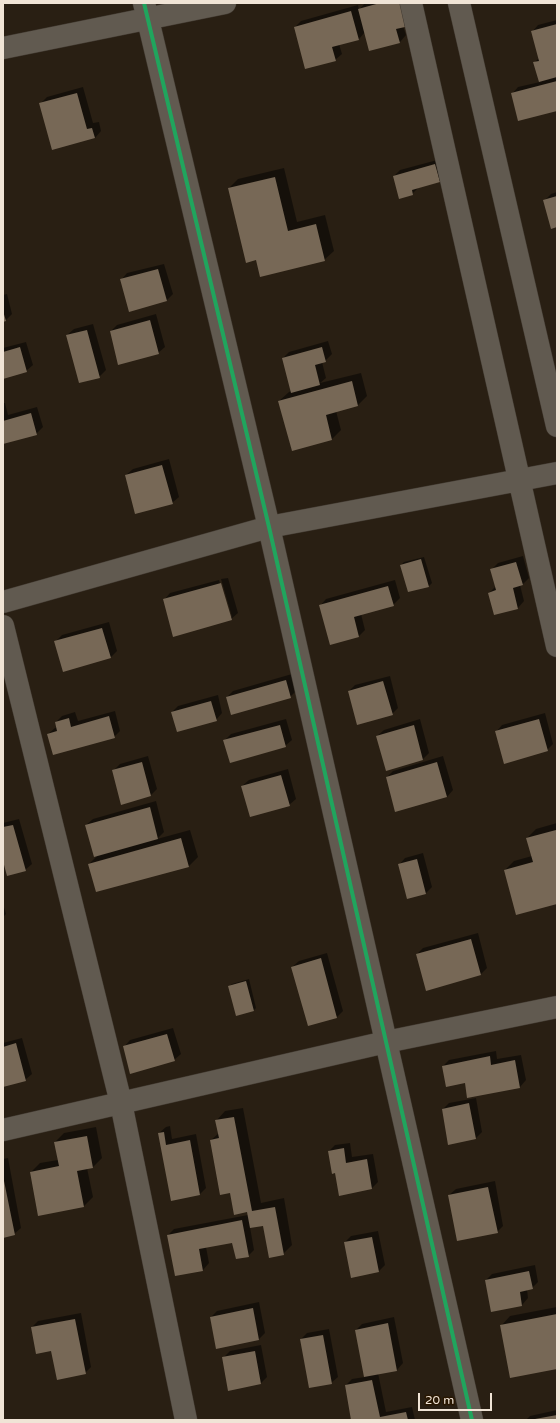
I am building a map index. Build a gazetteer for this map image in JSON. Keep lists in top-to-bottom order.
{
  "scale_bar": "20 m"
}
